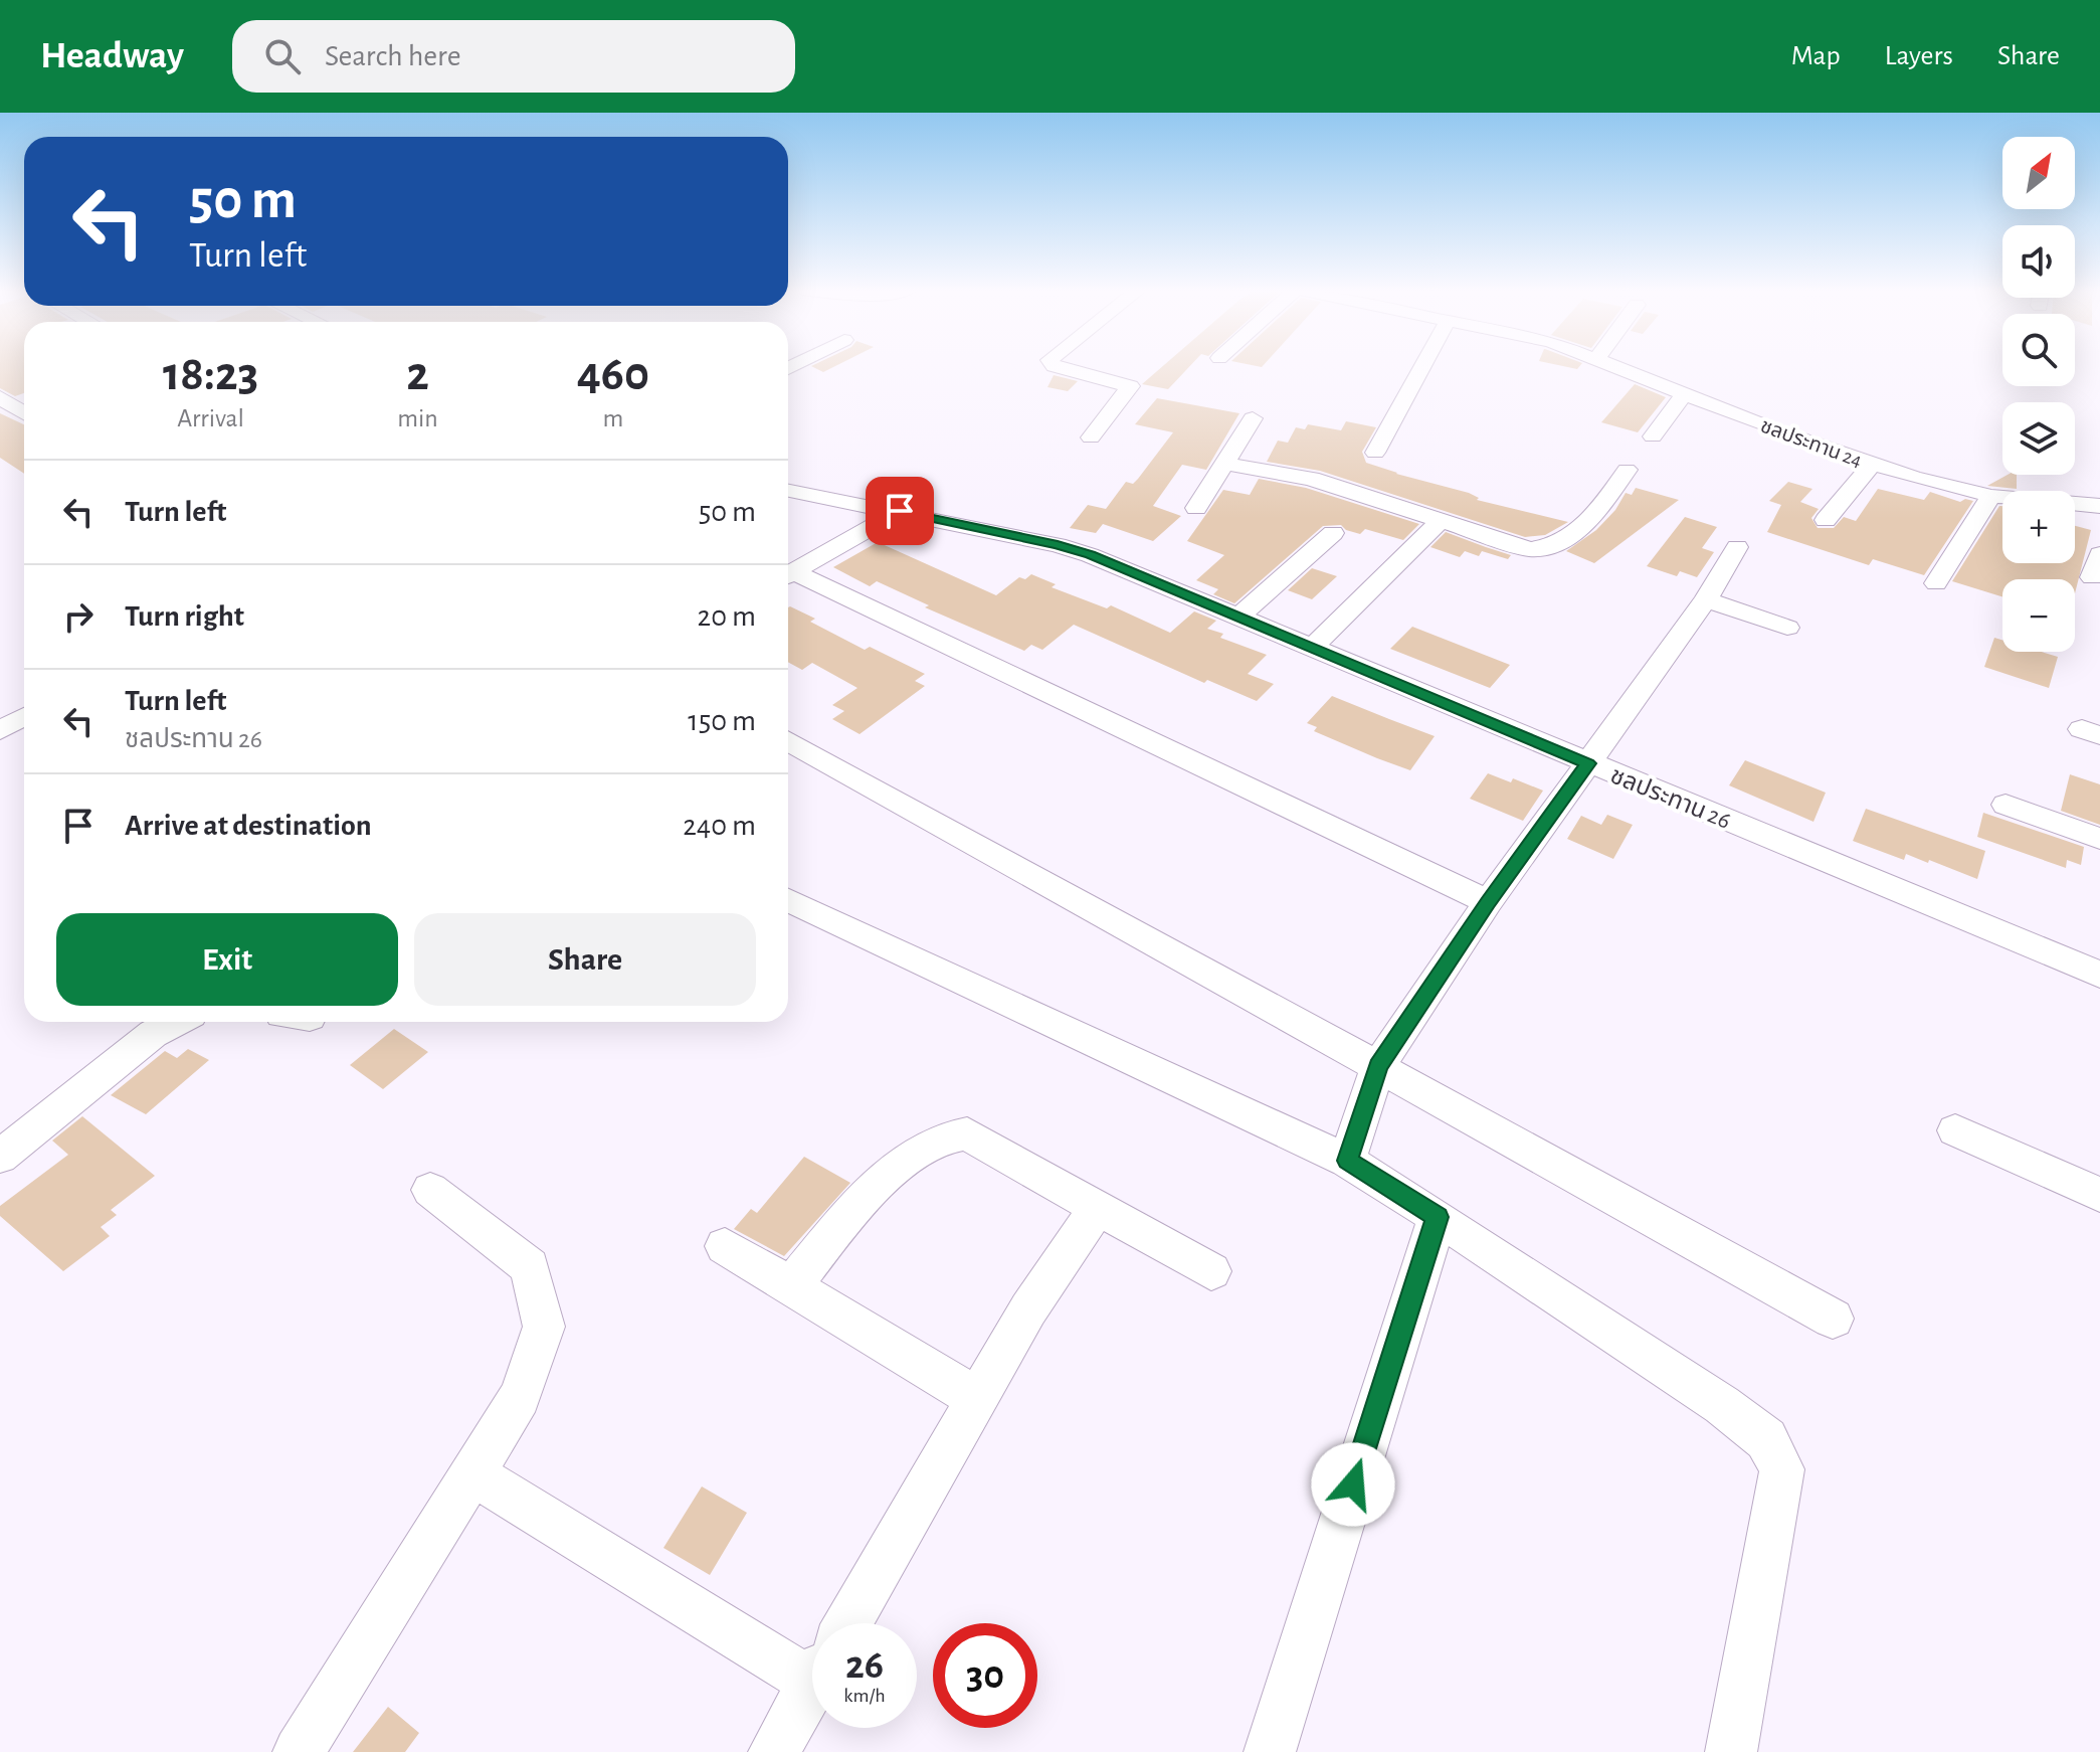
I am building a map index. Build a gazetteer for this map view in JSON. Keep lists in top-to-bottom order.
{
  "streets": {
    "street": ["ชลประทาน 24", "ชลประทาน 26"]
  },
  "north": "top right",
  "page": {
    "header": "Headway",
    "search": "Search here",
    "nav": ["Map", "Layers", "Share"],
    "map_buttons": ["+", "−"],
    "turn": ["50 m", "Turn left"],
    "eta": [
      "18:23",
      "Arrival",
      "2",
      "min",
      "460",
      "m"
    ],
    "list": [
      {
        "name": "Turn left",
        "value": "50 m"
      },
      {
        "name": "Turn right",
        "value": "20 m"
      },
      {
        "name": "Turn left",
        "note": "ชลประทาน 26",
        "value": "150 m"
      },
      {
        "name": "Arrive at destination",
        "value": "240 m"
      }
    ],
    "buttons": ["Exit", "Share"],
    "speed": "26 km/h",
    "limit": "30"
  }
}
